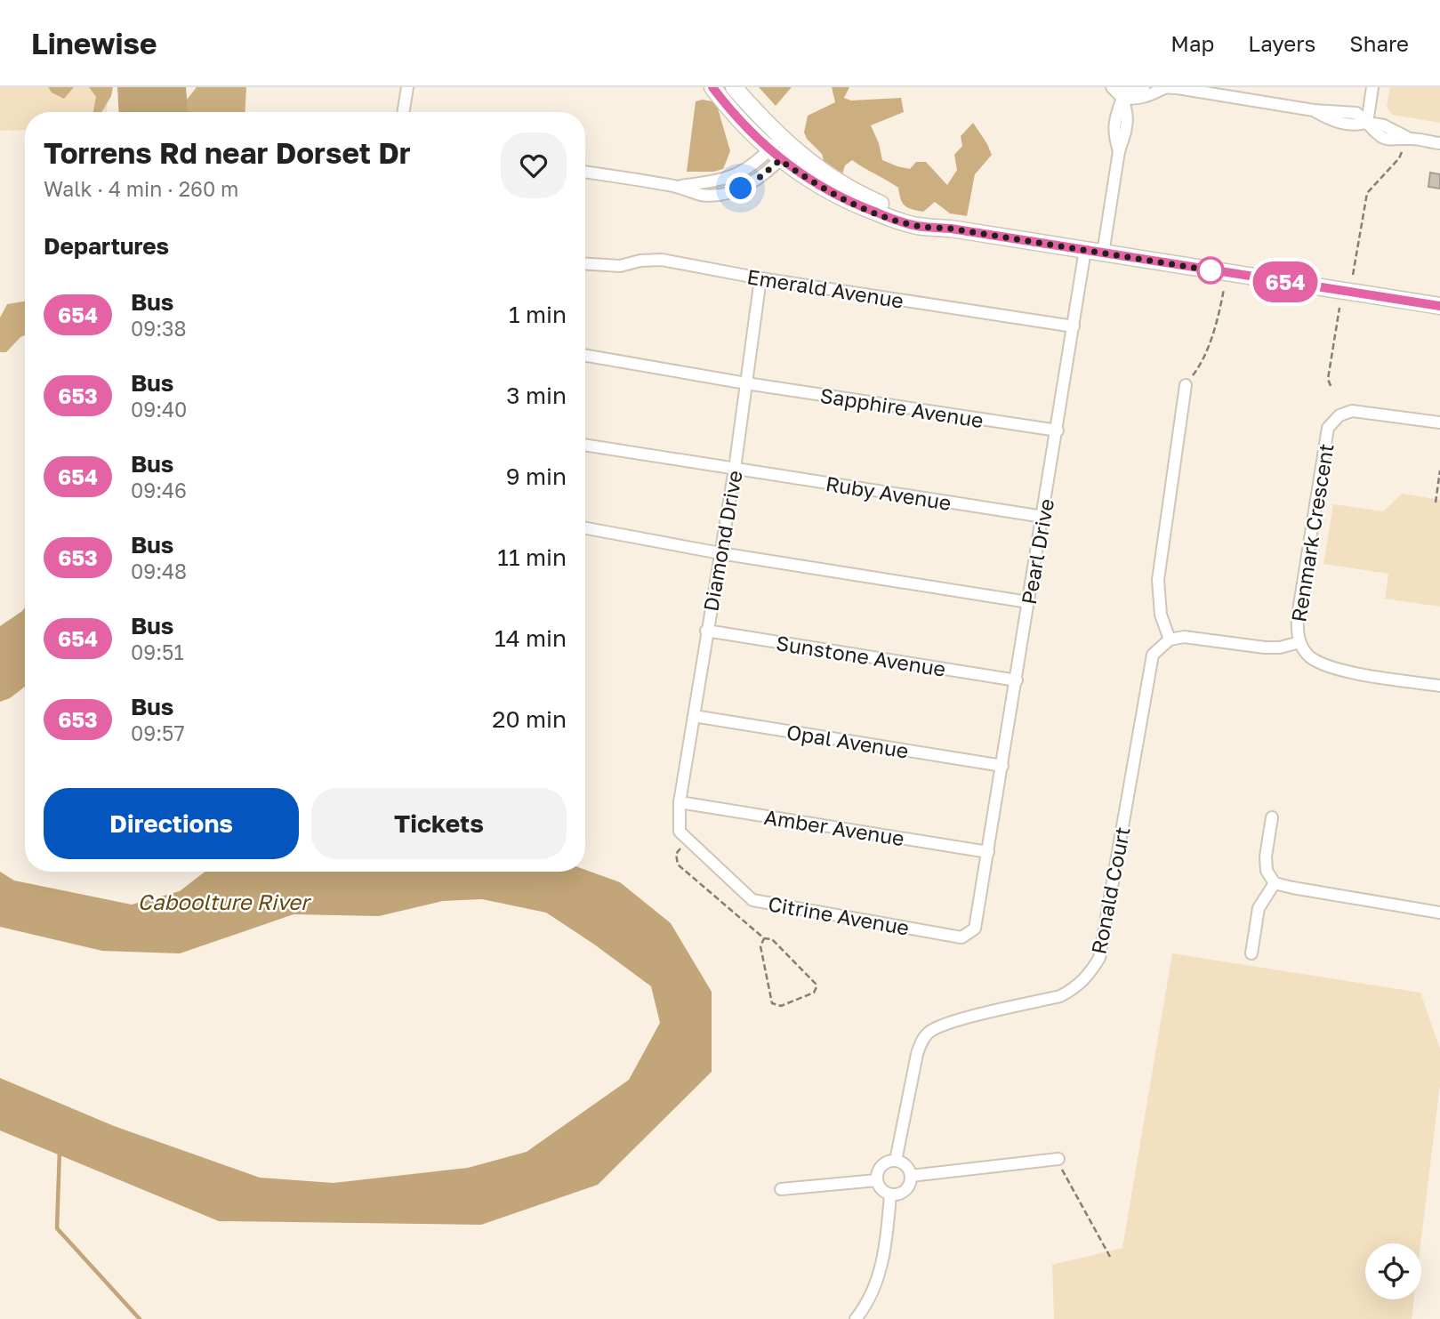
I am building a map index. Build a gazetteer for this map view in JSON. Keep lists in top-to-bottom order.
{
  "streets": {
    "street": [
      "Emerald Avenue",
      "Sapphire Avenue",
      "Ruby Avenue",
      "Renmark Crescent",
      "Diamond Drive",
      "Pearl Drive",
      "Sunstone Avenue",
      "Opal Avenue",
      "Amber Avenue",
      "Ronald Court",
      "Citrine Avenue"
    ]
  },
  "crossings": [
    ["Emerald Avenue", "Diamond Drive"],
    ["Emerald Avenue", "Pearl Drive"],
    ["Sapphire Avenue", "Diamond Drive"],
    ["Sapphire Avenue", "Pearl Drive"],
    ["Ruby Avenue", "Diamond Drive"],
    ["Ruby Avenue", "Pearl Drive"],
    ["Diamond Drive", "Sunstone Avenue"],
    ["Diamond Drive", "Opal Avenue"],
    ["Diamond Drive", "Amber Avenue"],
    ["Diamond Drive", "Citrine Avenue"],
    ["Pearl Drive", "Sunstone Avenue"],
    ["Pearl Drive", "Opal Avenue"],
    ["Pearl Drive", "Amber Avenue"],
    ["Pearl Drive", "Citrine Avenue"],
    ["Amber Avenue", "Citrine Avenue"]
  ],
  "water": ["Caboolture River"],
  "lines": ["bus line 654"],
  "page": {
    "header": "Linewise",
    "nav": ["Map", "Layers", "Share"],
    "on_map": "654",
    "heading": [
      ["Torrens Rd near Dorset Dr", "Walk · 4 min · 260 m"],
      "Departures"
    ],
    "list": [
      {
        "mark": "654",
        "name": "Bus",
        "note": "09:38",
        "value": "1 min"
      },
      {
        "mark": "653",
        "name": "Bus",
        "note": "09:40",
        "value": "3 min"
      },
      {
        "mark": "654",
        "name": "Bus",
        "note": "09:46",
        "value": "9 min"
      },
      {
        "mark": "653",
        "name": "Bus",
        "note": "09:48",
        "value": "11 min"
      },
      {
        "mark": "654",
        "name": "Bus",
        "note": "09:51",
        "value": "14 min"
      },
      {
        "mark": "653",
        "name": "Bus",
        "note": "09:57",
        "value": "20 min"
      }
    ],
    "buttons": ["Directions", "Tickets"]
  }
}
